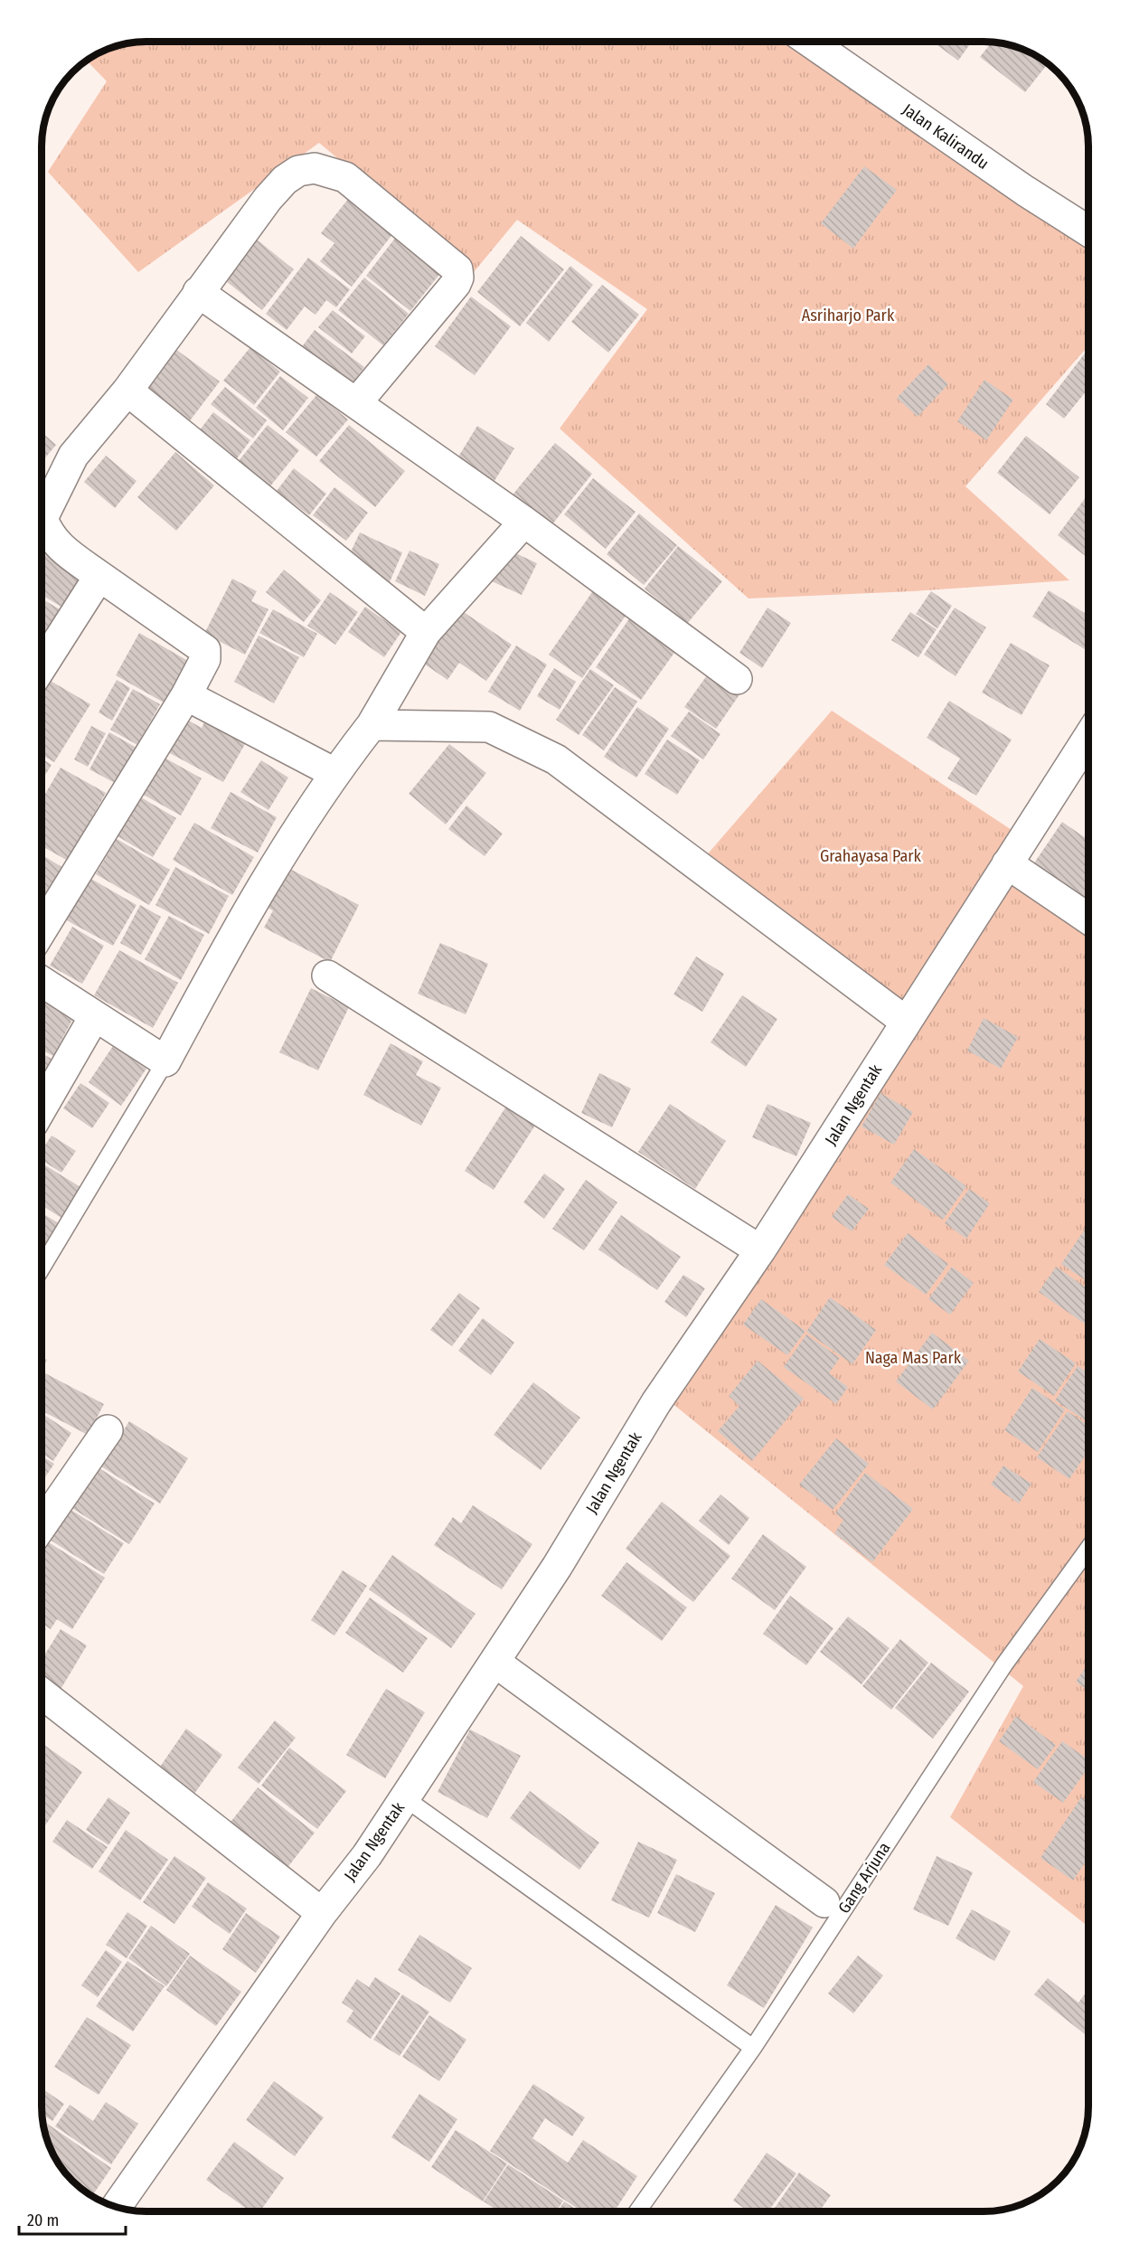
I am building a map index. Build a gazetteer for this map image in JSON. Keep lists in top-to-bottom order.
{
  "streets": {
    "street": ["Jalan Kalirandu", "Jalan Ngentak"],
    "lane": ["Gang Arjuna"]
  },
  "parks": ["Asriharjo Park", "Grahayasa Park", "Naga Mas Park"],
  "scale_bar": "20 m"
}
